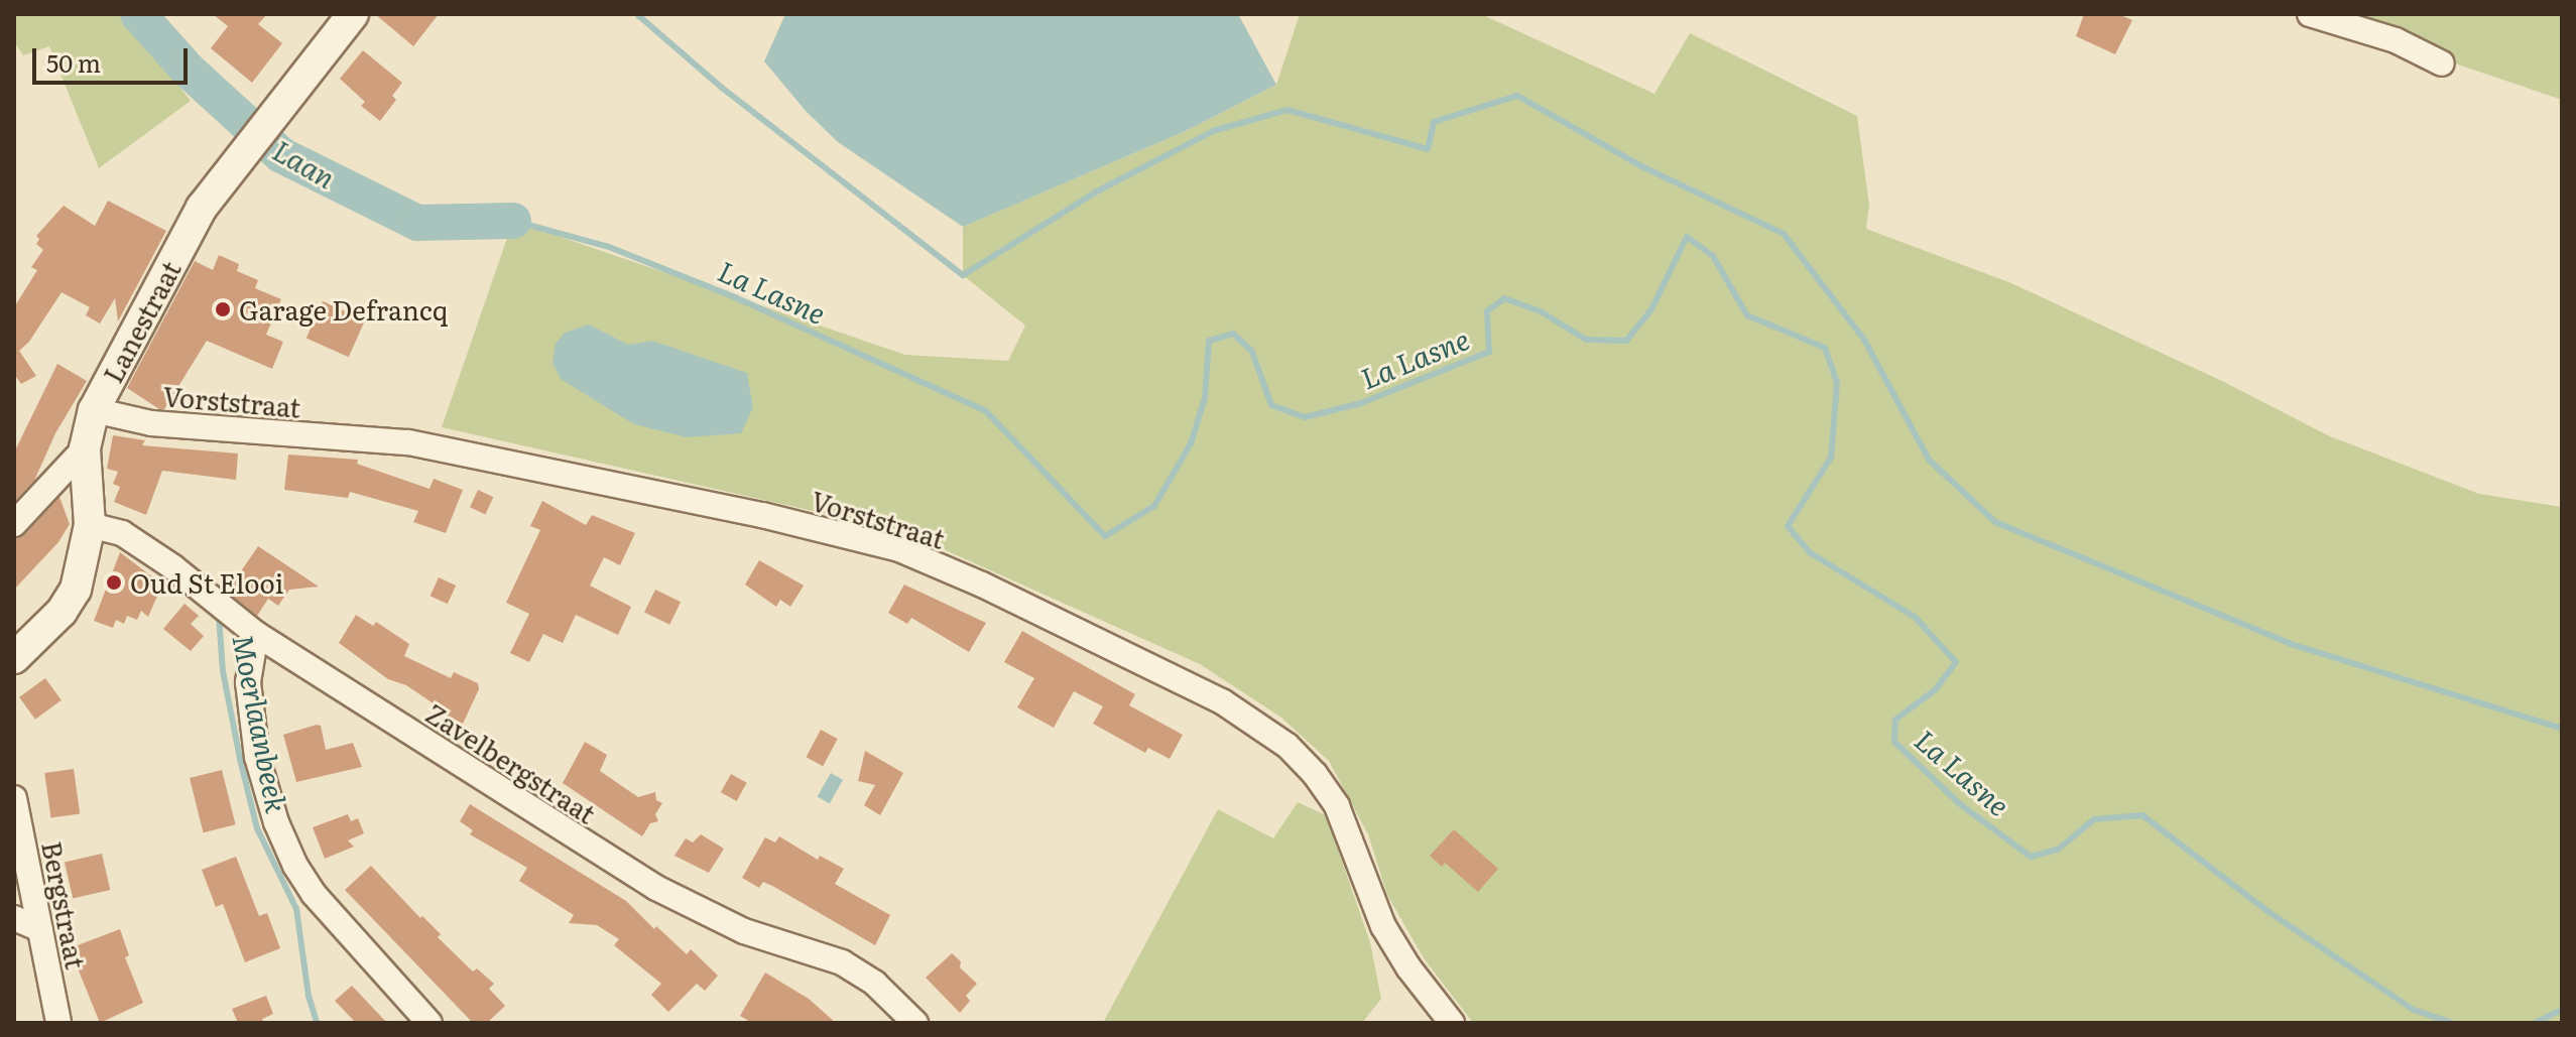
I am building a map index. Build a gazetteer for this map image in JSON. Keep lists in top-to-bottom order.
{
  "streets": {
    "street": [
      "Lanestraat",
      "Vorststraat",
      "Zavelbergstraat",
      "Bergstraat"
    ]
  },
  "crossings": [
    ["Lanestraat", "Vorststraat"],
    ["Lanestraat", "Zavelbergstraat"]
  ],
  "water": ["Laan", "La Lasne", "Moerlaanbeek"],
  "places": ["Garage Defrancq", "Oud St Elooi"],
  "scale_bar": "50 m"
}
